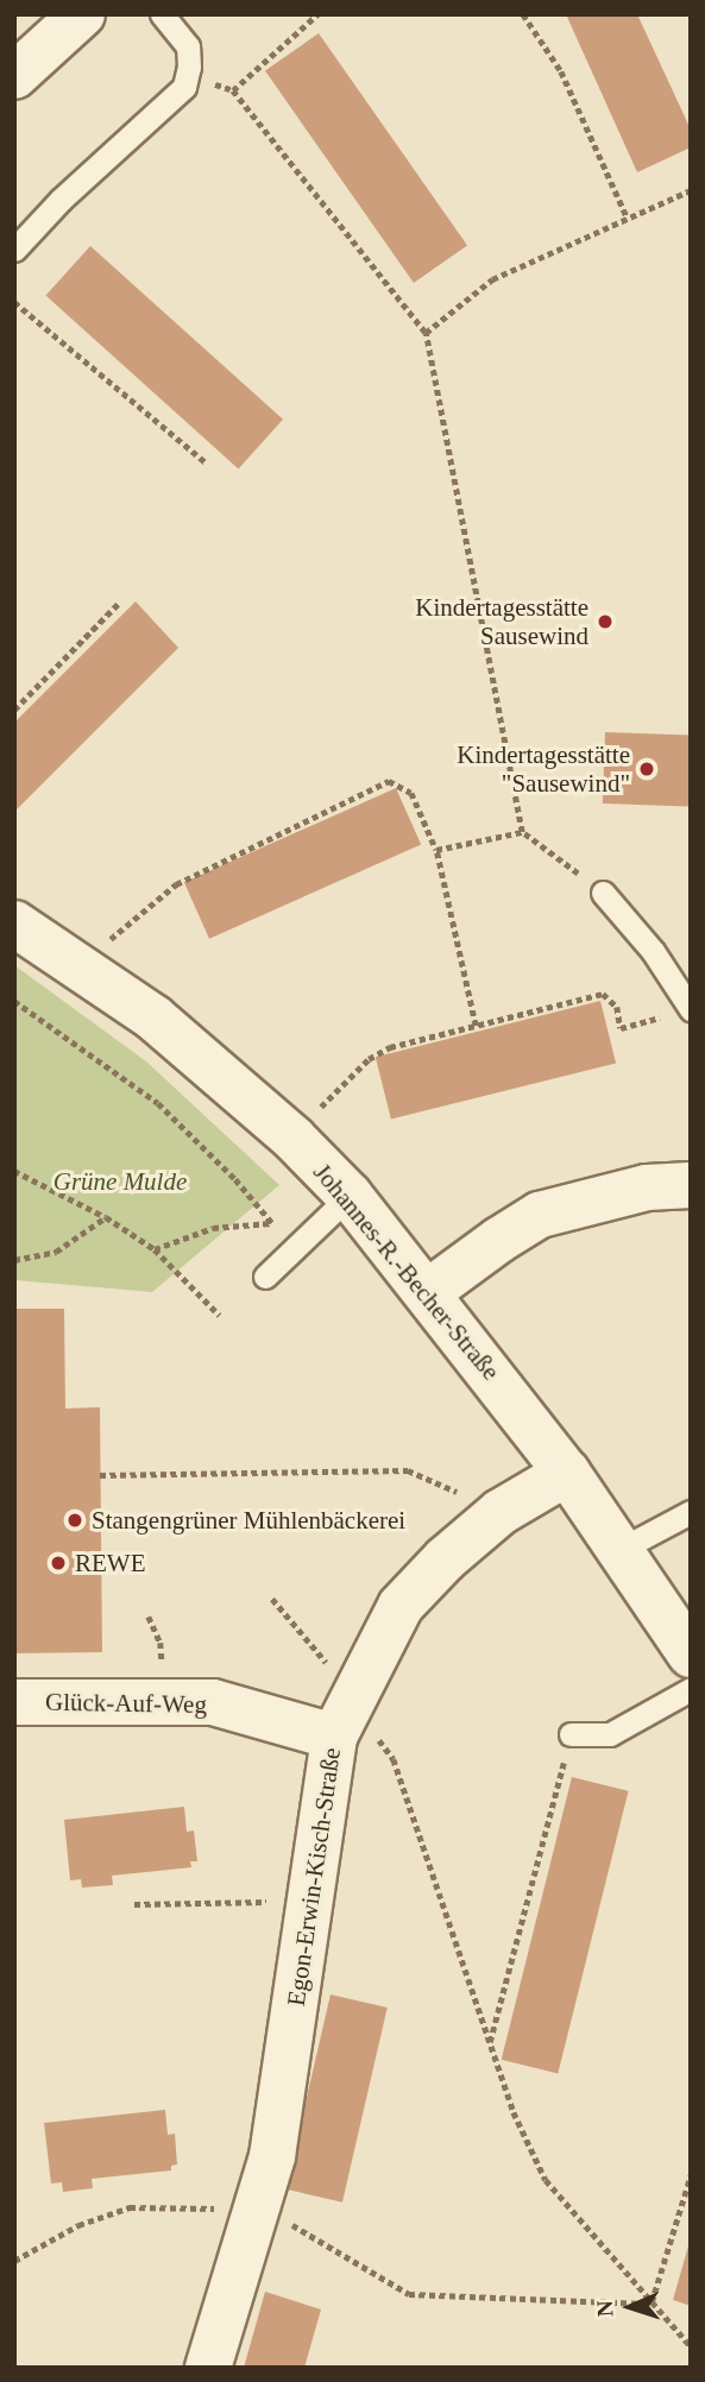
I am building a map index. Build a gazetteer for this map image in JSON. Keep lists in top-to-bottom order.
{
  "streets": {
    "street": ["Johannes-R.-Becher-Straße", "Glück-Auf-Weg", "Egon-Erwin-Kisch-Straße"]
  },
  "crossings": [
    ["Johannes-R.-Becher-Straße", "Egon-Erwin-Kisch-Straße"],
    ["Glück-Auf-Weg", "Egon-Erwin-Kisch-Straße"]
  ],
  "parks": ["Grüne Mulde"],
  "places": [
    "Kindertagesstätte Sausewind",
    "Kindertagesstätte \"Sausewind\"",
    "Stangengrüner Mühlenbäckerei",
    "REWE"
  ],
  "north": "left"
}
